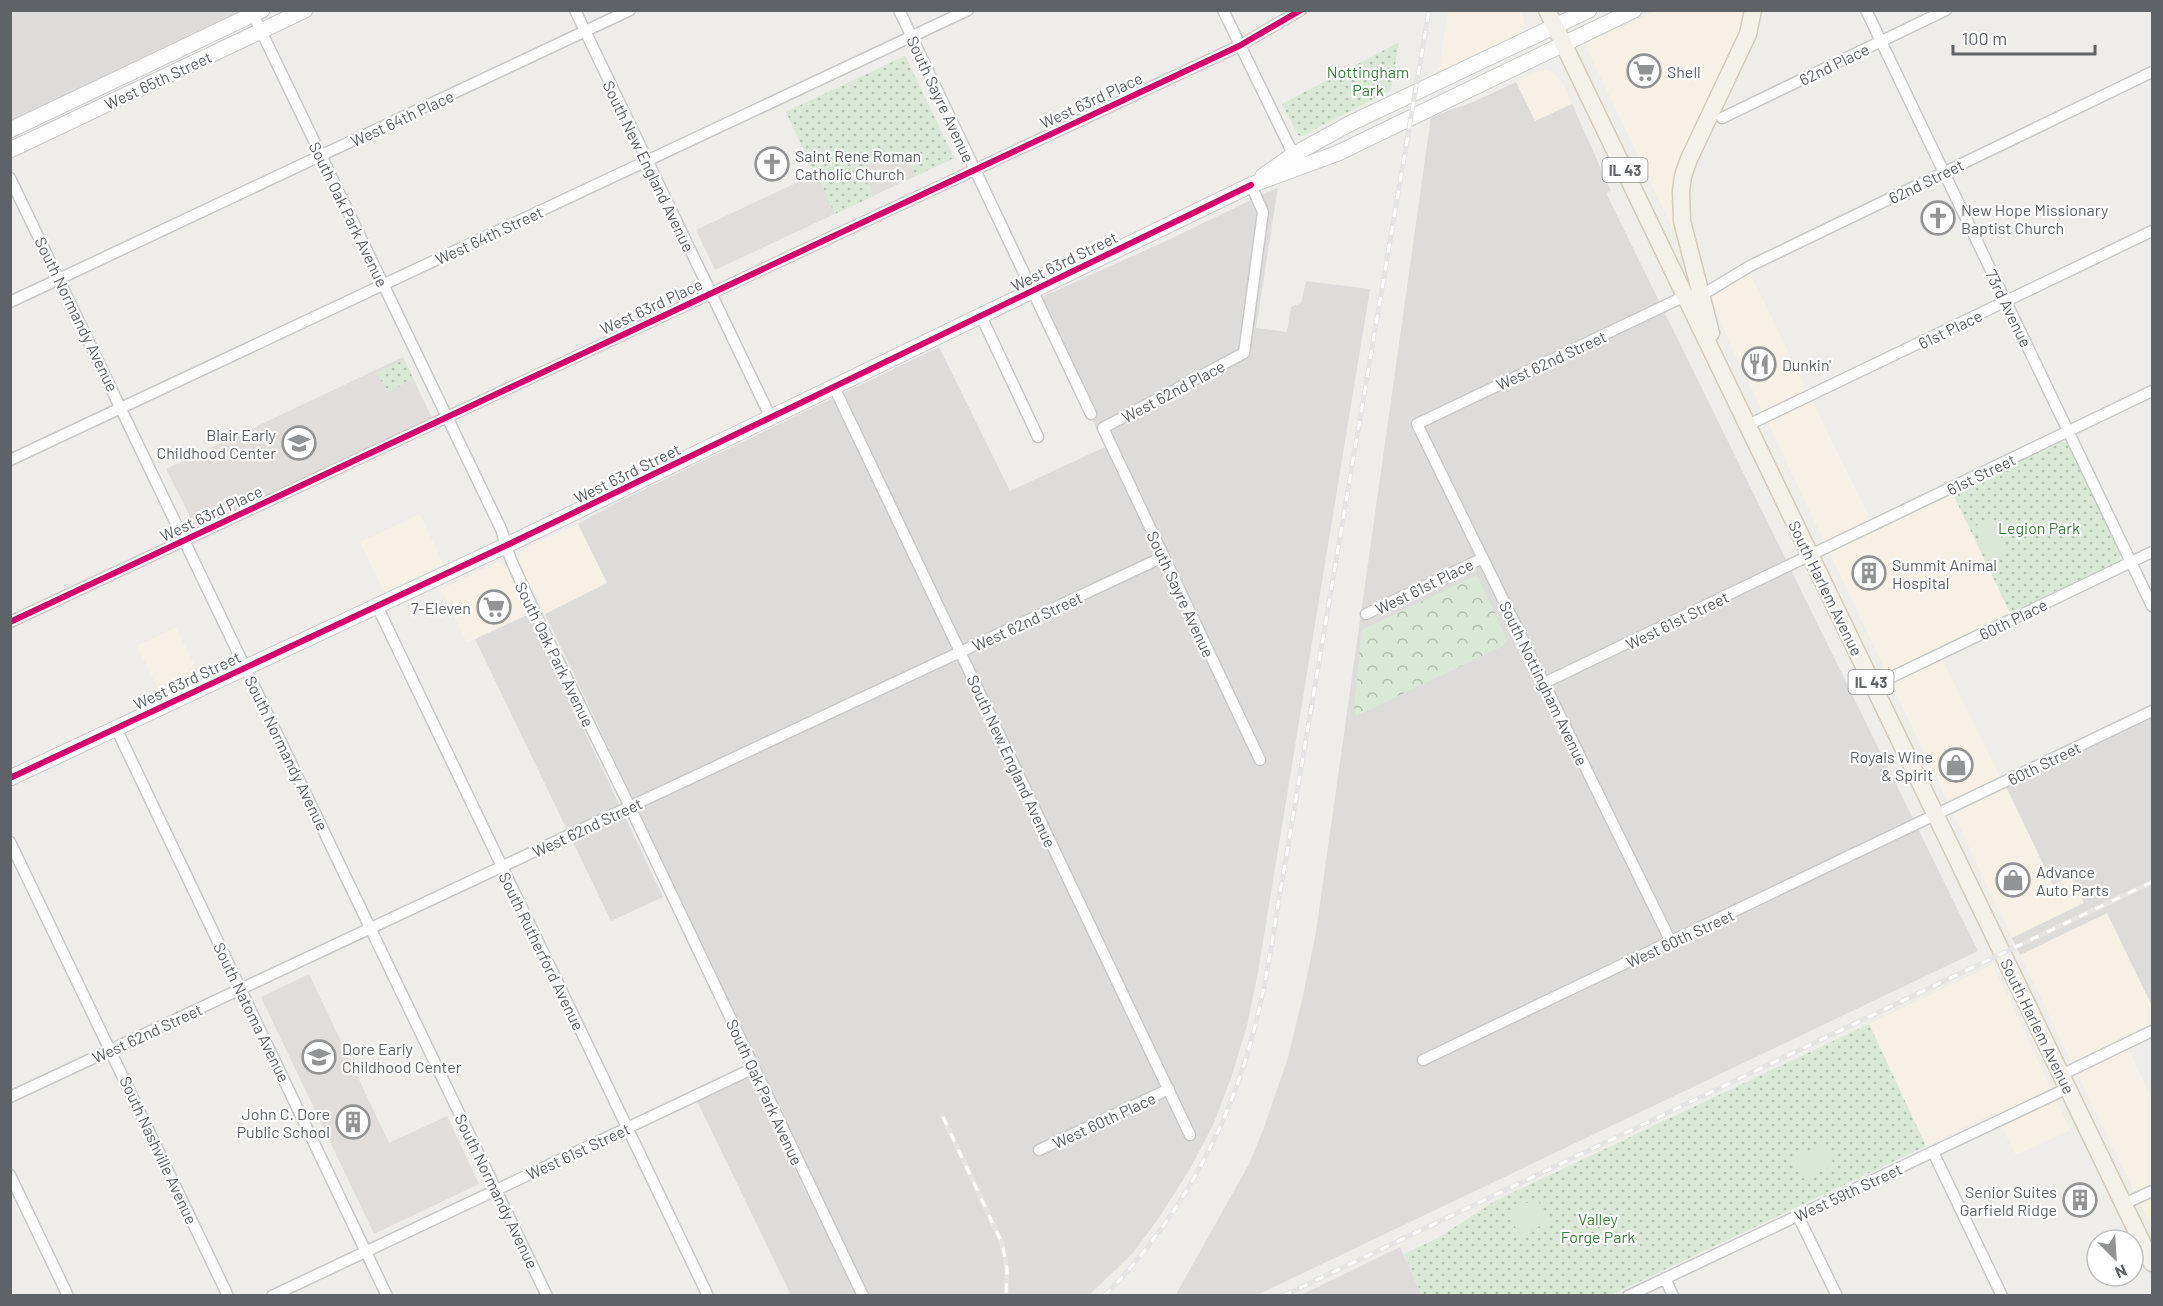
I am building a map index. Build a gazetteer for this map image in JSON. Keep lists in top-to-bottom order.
{
  "streets": {
    "main road": [
      "West 65th Street",
      "IL 43",
      "West 63rd Street",
      "South Harlem Avenue"
    ],
    "street": [
      "62nd Place",
      "South Sayre Avenue",
      "West 63rd Place",
      "West 64th Place",
      "South New England Avenue",
      "62nd Street",
      "South Oak Park Avenue",
      "West 64th Street",
      "73rd Avenue",
      "South Normandy Avenue",
      "61st Place",
      "West 62nd Street",
      "West 62nd Place",
      "61st Street",
      "West 61st Place",
      "60th Place",
      "West 61st Street",
      "South Nottingham Avenue",
      "60th Street",
      "West 60th Street",
      "South Rutherford Avenue",
      "South Natoma Avenue",
      "West 60th Place",
      "South Nashville Avenue",
      "West 59th Street"
    ]
  },
  "crossings": [
    ["62nd Place", "73rd Avenue"],
    ["West 65th Street", "South Oak Park Avenue"],
    ["South Sayre Avenue", "West 63rd Place"],
    ["South Sayre Avenue", "West 64th Street"],
    ["South Sayre Avenue", "West 63rd Street"],
    ["South Sayre Avenue", "West 62nd Street"],
    ["South Sayre Avenue", "West 62nd Place"],
    ["West 63rd Place", "South New England Avenue"],
    ["West 63rd Place", "South Oak Park Avenue"],
    ["West 63rd Place", "South Normandy Avenue"],
    ["West 64th Place", "South New England Avenue"],
    ["West 64th Place", "South Oak Park Avenue"],
    ["West 64th Place", "South Normandy Avenue"],
    ["South New England Avenue", "West 64th Street"],
    ["South New England Avenue", "West 63rd Street"],
    ["South New England Avenue", "West 62nd Street"],
    ["South New England Avenue", "West 60th Place"],
    ["IL 43", "62nd Street"],
    ["IL 43", "West 63rd Street"],
    ["IL 43", "West 62nd Street"],
    ["IL 43", "South Harlem Avenue"],
    ["62nd Street", "73rd Avenue"],
    ["62nd Street", "West 62nd Street"],
    ["62nd Street", "South Harlem Avenue"],
    ["South Oak Park Avenue", "West 64th Street"],
    ["South Oak Park Avenue", "West 63rd Street"],
    ["South Oak Park Avenue", "West 62nd Street"],
    ["South Oak Park Avenue", "West 61st Street"],
    ["West 64th Street", "South Normandy Avenue"],
    ["West 63rd Street", "South Normandy Avenue"],
    ["West 63rd Street", "West 62nd Place"],
    ["West 63rd Street", "South Rutherford Avenue"],
    ["West 63rd Street", "South Natoma Avenue"],
    ["73rd Avenue", "61st Place"],
    ["73rd Avenue", "61st Street"],
    ["73rd Avenue", "60th Place"],
    ["South Normandy Avenue", "West 62nd Street"],
    ["South Normandy Avenue", "West 61st Street"],
    ["61st Place", "South Harlem Avenue"],
    ["West 62nd Street", "South Harlem Avenue"],
    ["West 62nd Street", "South Nottingham Avenue"],
    ["West 62nd Street", "South Rutherford Avenue"],
    ["West 62nd Street", "South Natoma Avenue"],
    ["West 62nd Street", "South Nashville Avenue"],
    ["61st Street", "South Harlem Avenue"],
    ["61st Street", "West 61st Street"],
    ["West 61st Place", "South Nottingham Avenue"],
    ["South Harlem Avenue", "60th Place"],
    ["South Harlem Avenue", "West 61st Street"],
    ["South Harlem Avenue", "60th Street"],
    ["South Harlem Avenue", "West 60th Street"],
    ["South Harlem Avenue", "West 59th Street"],
    ["West 61st Street", "South Nottingham Avenue"],
    ["West 61st Street", "South Rutherford Avenue"],
    ["West 61st Street", "South Natoma Avenue"],
    ["South Nottingham Avenue", "West 60th Street"],
    ["60th Street", "West 60th Street"]
  ],
  "parks": ["Nottingham Park", "Legion Park", "Valley Forge Park"],
  "places": {
    "supermarket": ["Shell", "7-Eleven"],
    "church": ["Saint Rene Roman Catholic Church", "New Hope Missionary Baptist Church"],
    "restaurant": ["Dunkin'"],
    "school or university": ["Blair Early Childhood Center", "Dore Early Childhood Center"],
    "building": ["Summit Animal Hospital", "John C. Dore Public School", "Senior Suites Garfield Ridge"],
    "shop": ["Royals Wine & Spirit", "Advance Auto Parts"]
  },
  "scale_bar": "100 m",
  "north": "bottom right"
}
